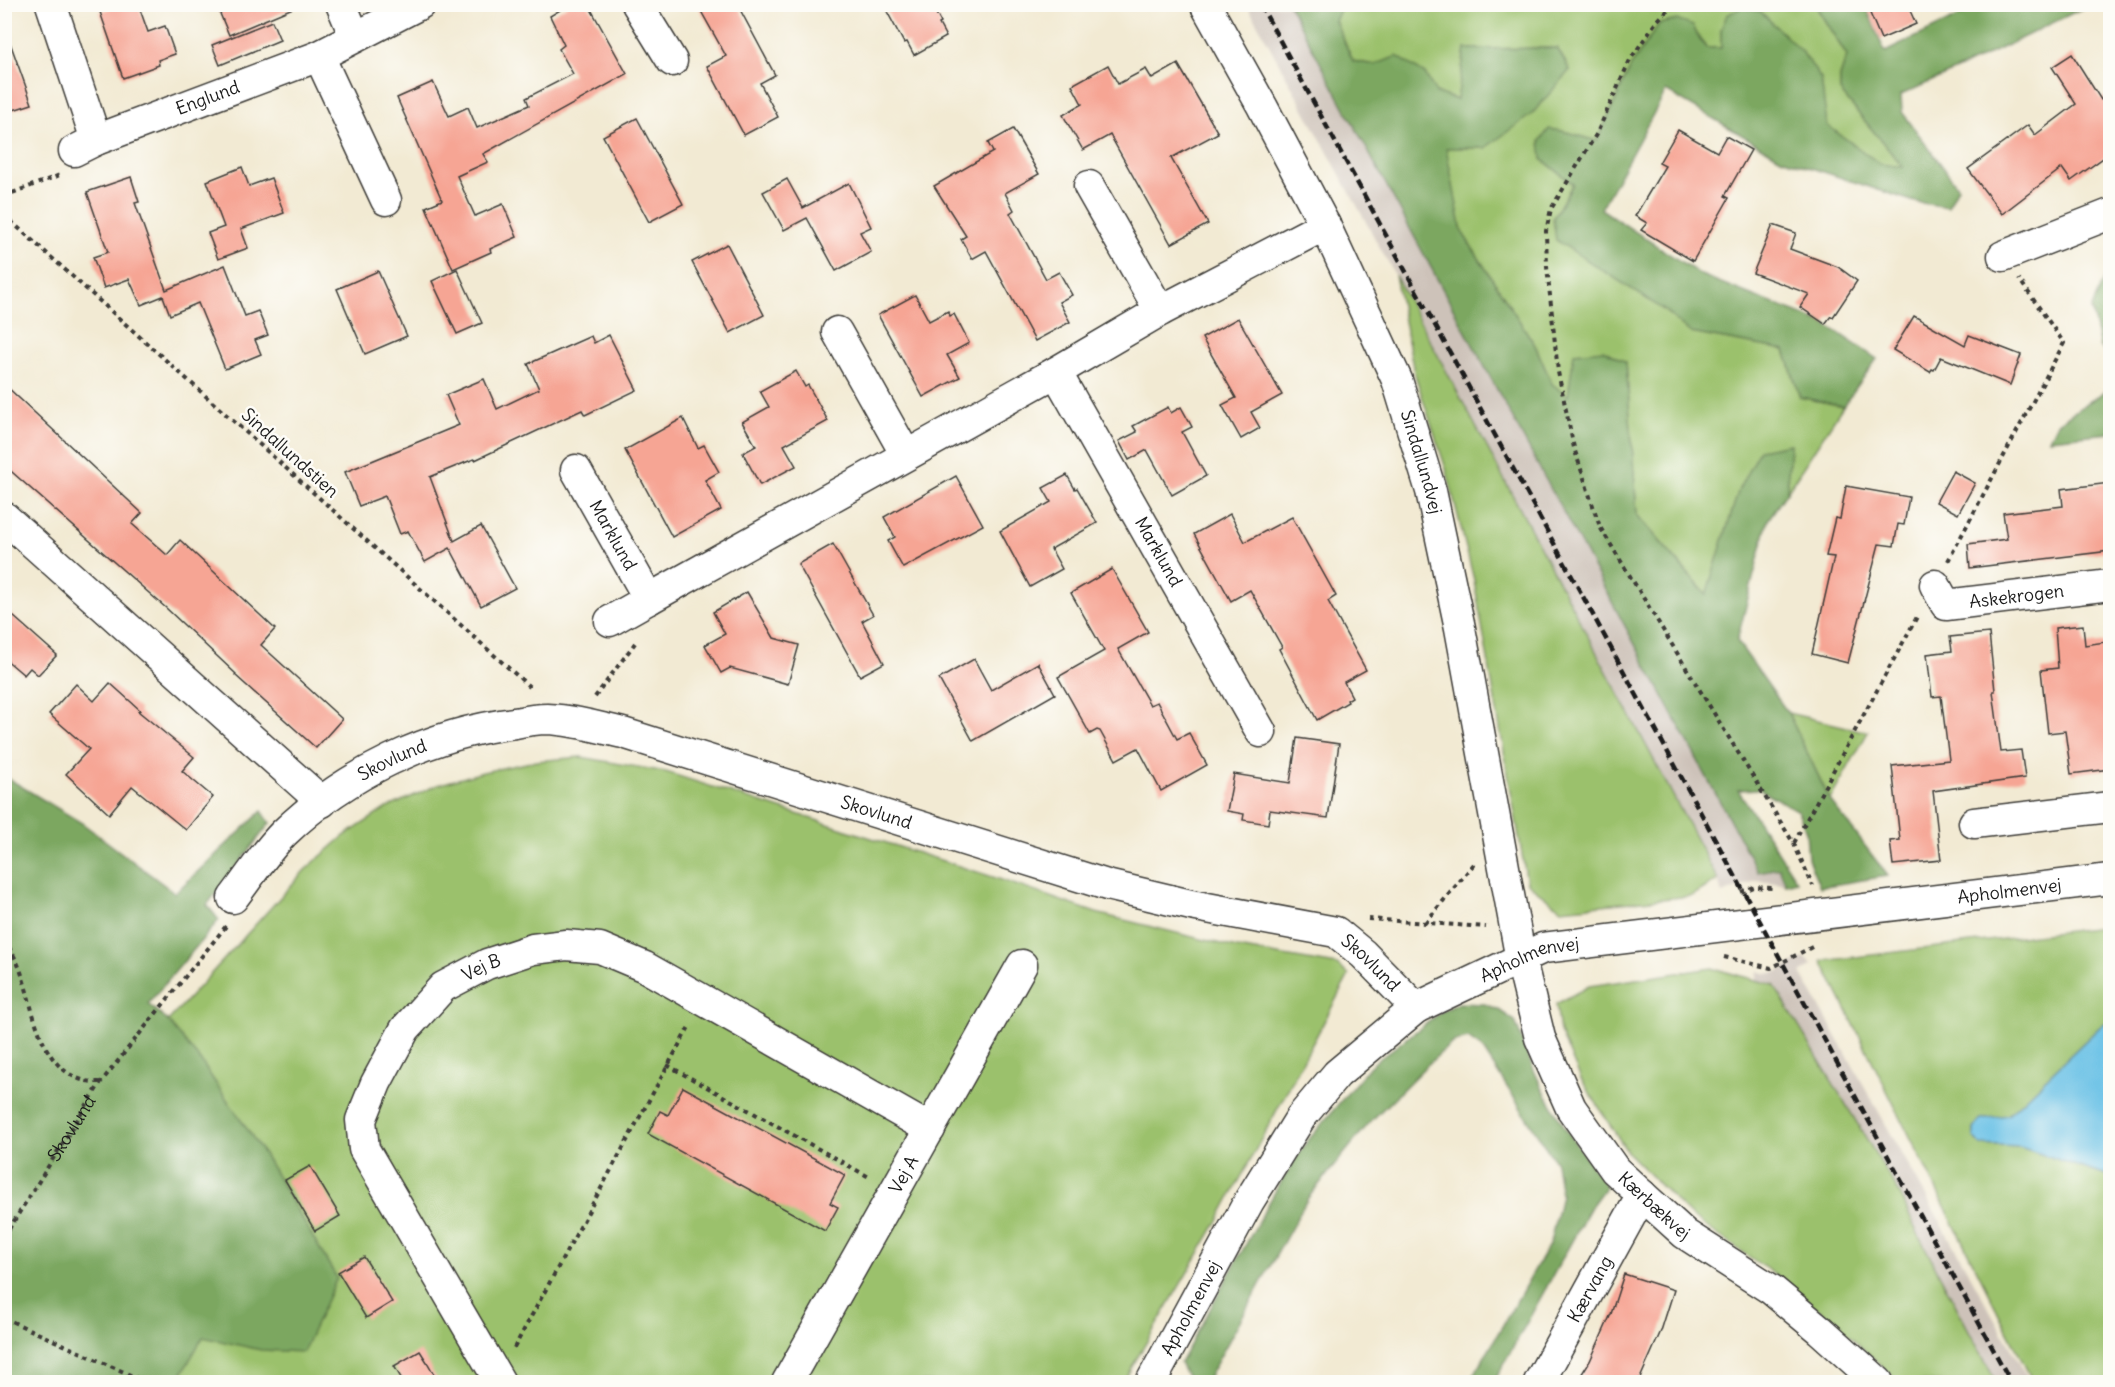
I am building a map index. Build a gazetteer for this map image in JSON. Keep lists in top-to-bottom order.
{
  "streets": {
    "street": [
      "Englund",
      "Sindallundvej",
      "Marklund",
      "Askekrogen",
      "Skovlund",
      "Apholmenvej",
      "Vej B",
      "Vej A",
      "Kærbækvej",
      "Kærvang"
    ],
    "path": ["Sindallundstien"]
  },
  "crossings": [
    ["Sindallundstien", "Skovlund"],
    ["Sindallundvej", "Apholmenvej"],
    ["Sindallundvej", "Kærbækvej"],
    ["Skovlund", "Apholmenvej"],
    ["Apholmenvej", "Kærbækvej"],
    ["Vej B", "Vej A"],
    ["Kærbækvej", "Kærvang"]
  ]
}
